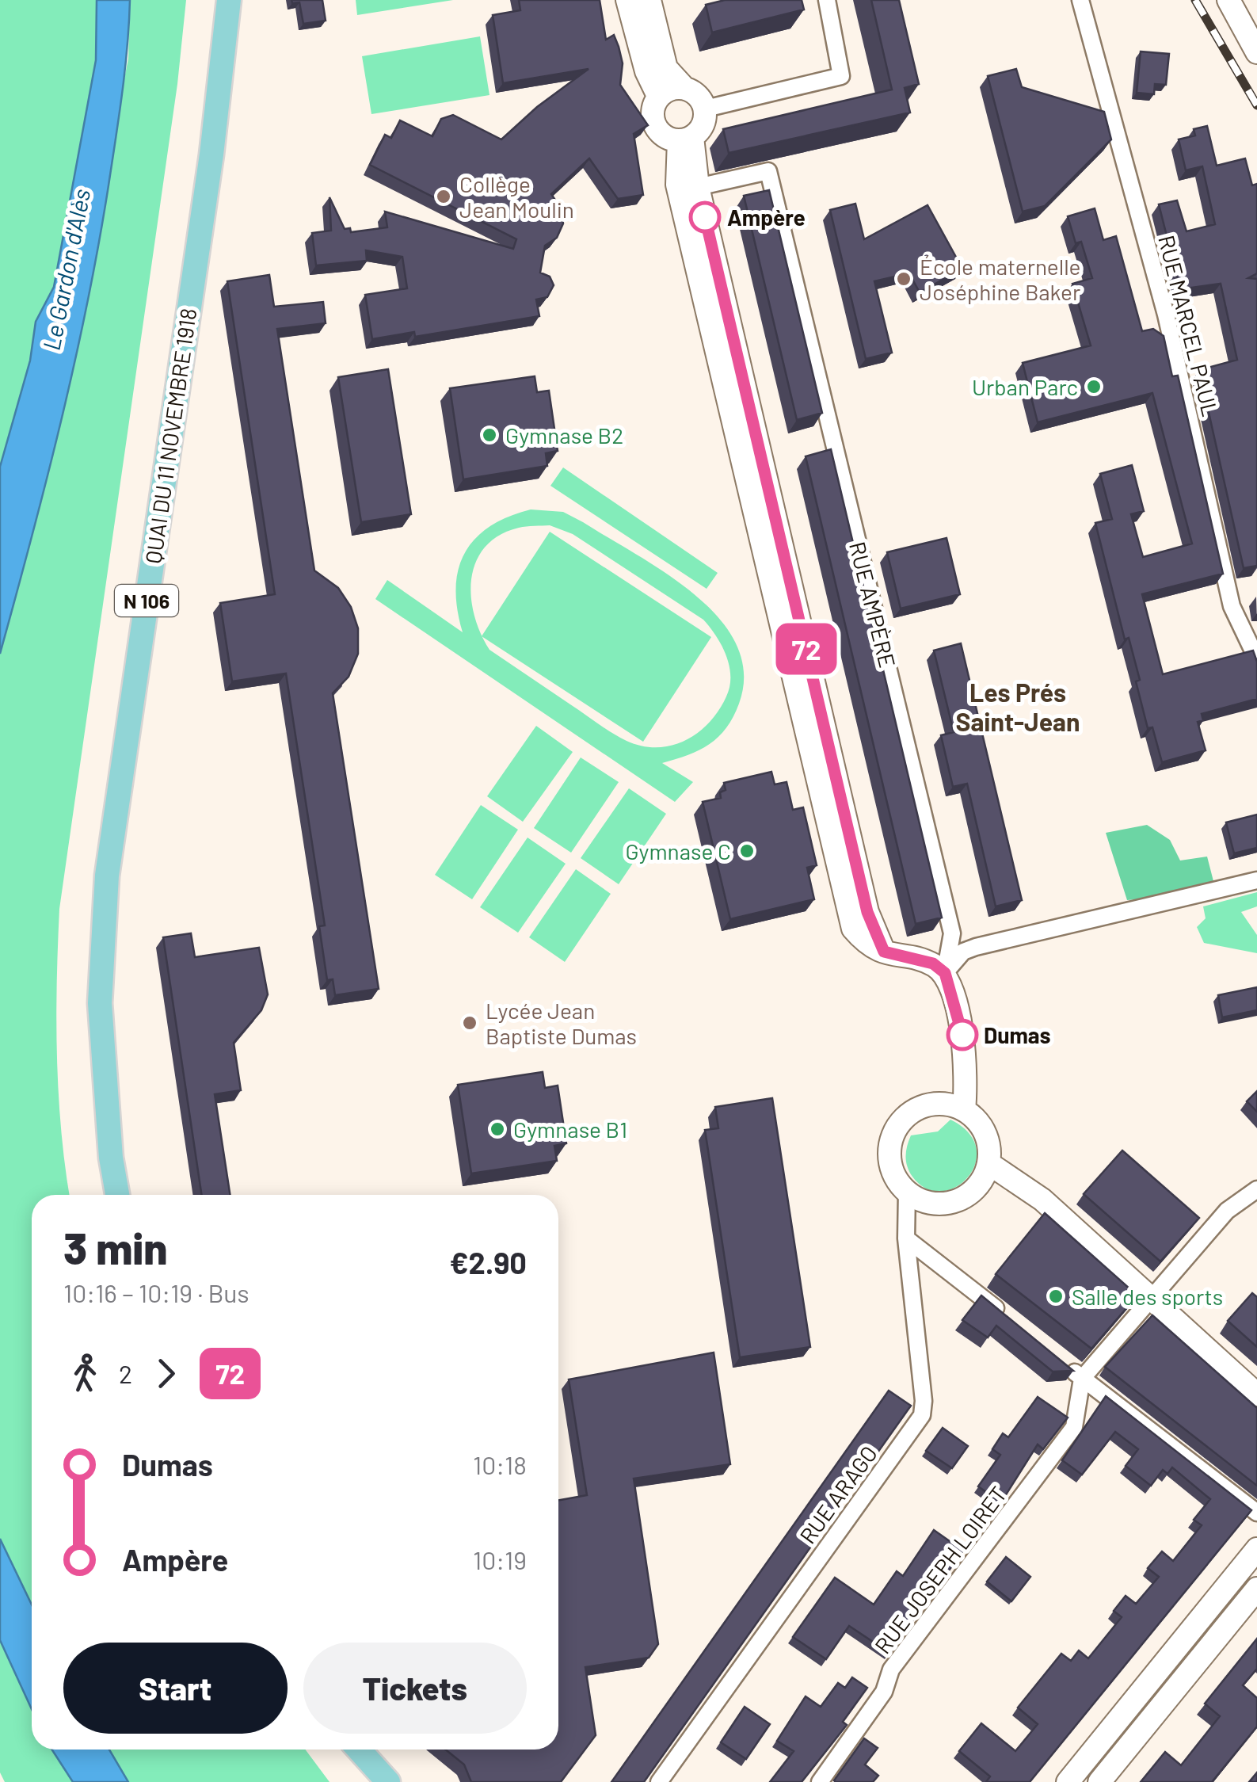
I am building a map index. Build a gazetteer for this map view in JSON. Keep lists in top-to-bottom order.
{
  "streets": {
    "main road": ["QUAI DU 11 NOVEMBRE 1918", "N 106"],
    "street": [
      "RUE MARCEL PAUL",
      "RUE AMPÈRE",
      "RUE ARAGO",
      "RUE JOSEPH LOIRET"
    ]
  },
  "crossings": [
    ["RUE AMPÈRE", "RUE ARAGO"]
  ],
  "districts": ["Les Prés Saint-Jean"],
  "water": ["Le Gardon d'Alès"],
  "places": [
    "Collège Jean Moulin",
    "Ampère",
    "École maternelle Joséphine Baker",
    "Urban Parc",
    "Gymnase B2",
    "Gymnase C",
    "Lycée Jean Baptiste Dumas",
    "Dumas",
    "Gymnase B1",
    "Salle des sports"
  ],
  "lines": ["bus line 72"],
  "page": {
    "on_map": "72",
    "heading": ["3 min", "10:16 – 10:19 · Bus", "€2.90"],
    "legs": ["2", "72"],
    "list": [
      {
        "name": "Dumas",
        "value": "10:18"
      },
      {
        "name": "Ampère",
        "value": "10:19"
      }
    ],
    "buttons": ["Start", "Tickets"]
  }
}
